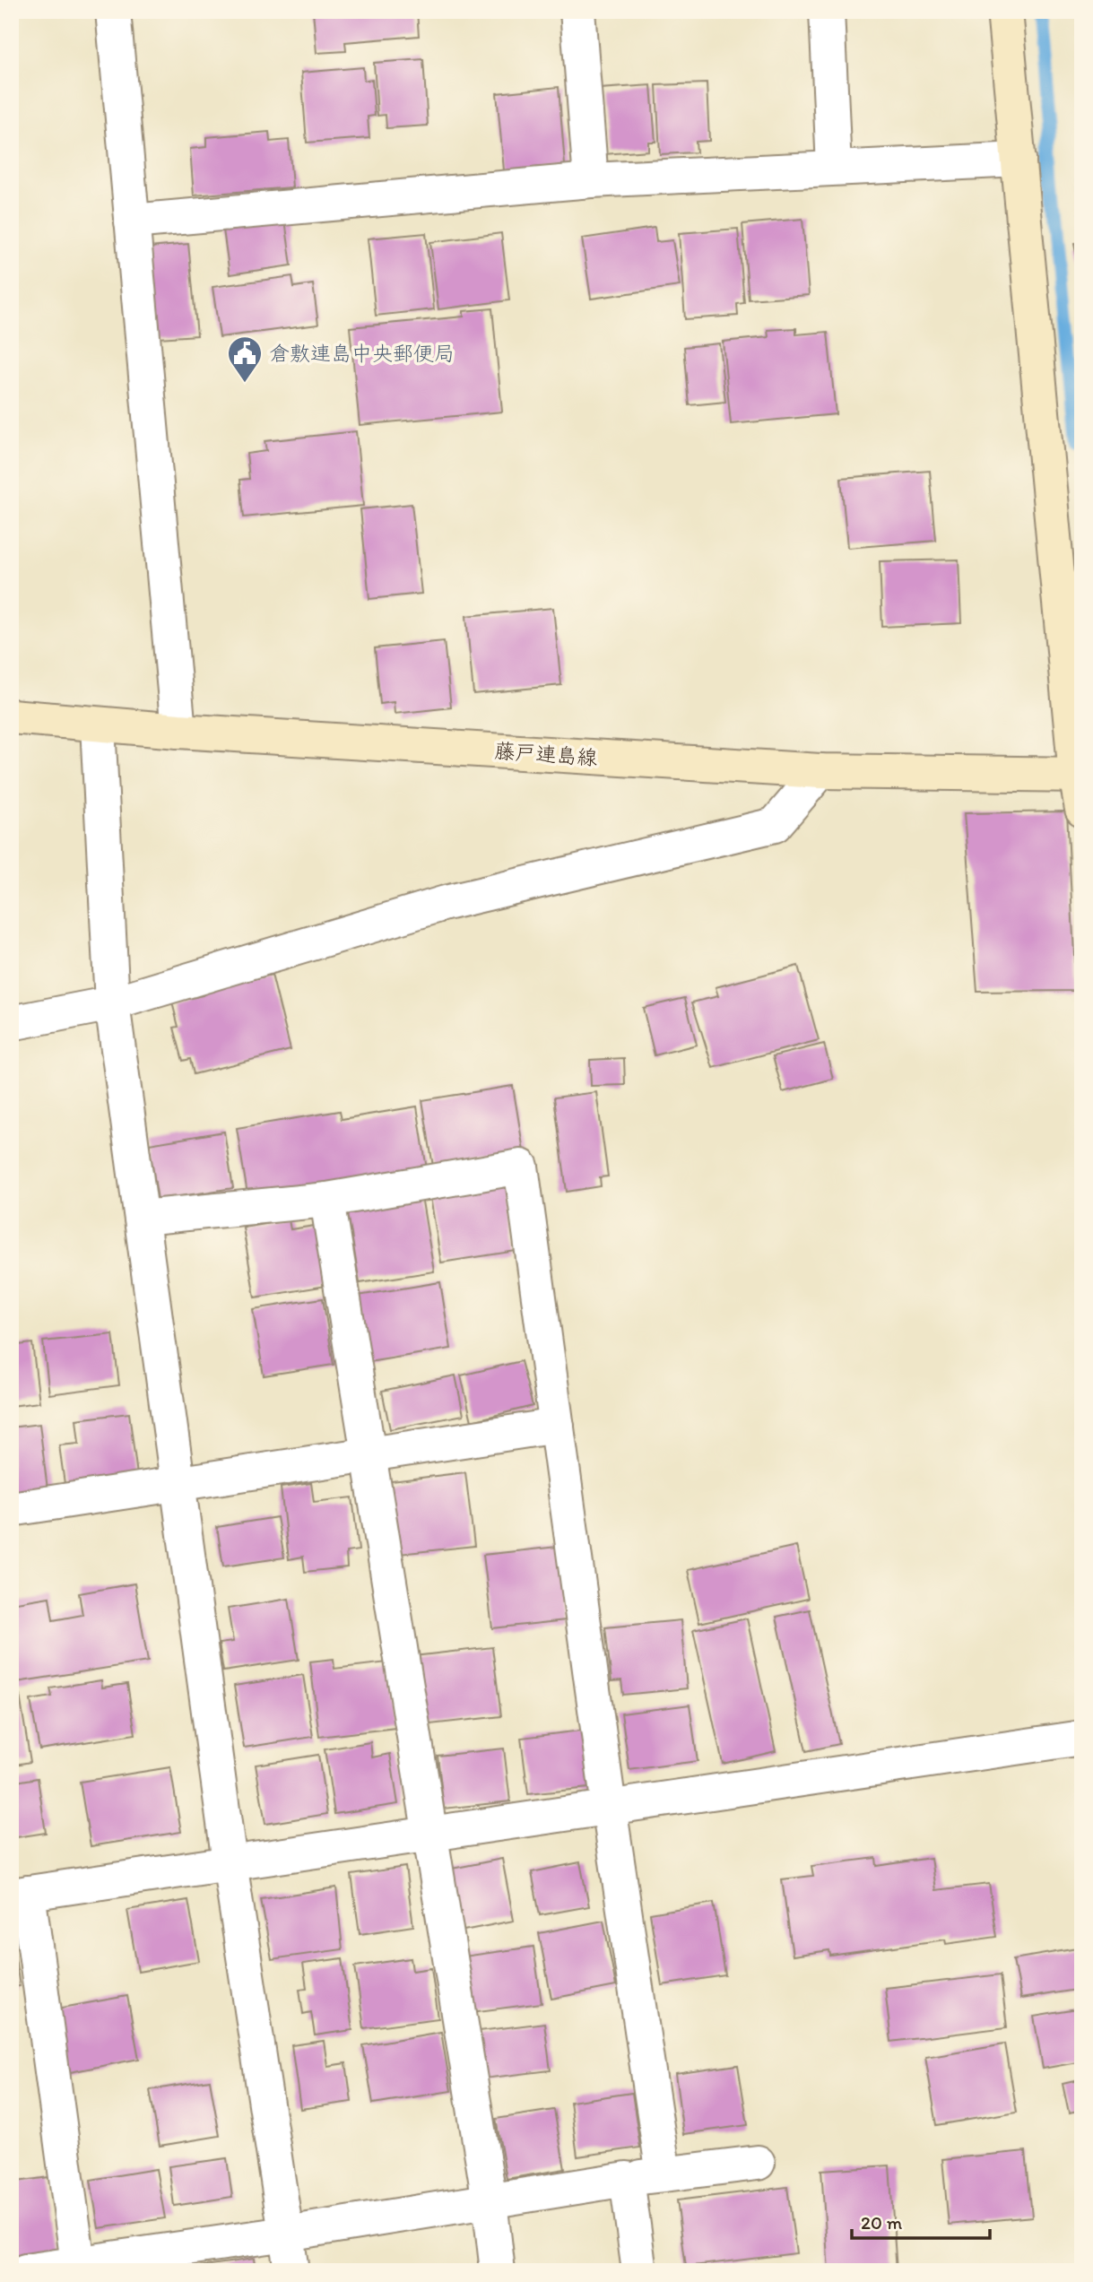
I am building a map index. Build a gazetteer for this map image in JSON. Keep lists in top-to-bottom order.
{
  "streets": {
    "main road": ["藤戸連島線"]
  },
  "places": {
    "public building": ["倉敷連島中央郵便局"]
  },
  "scale_bar": "20 m"
}
